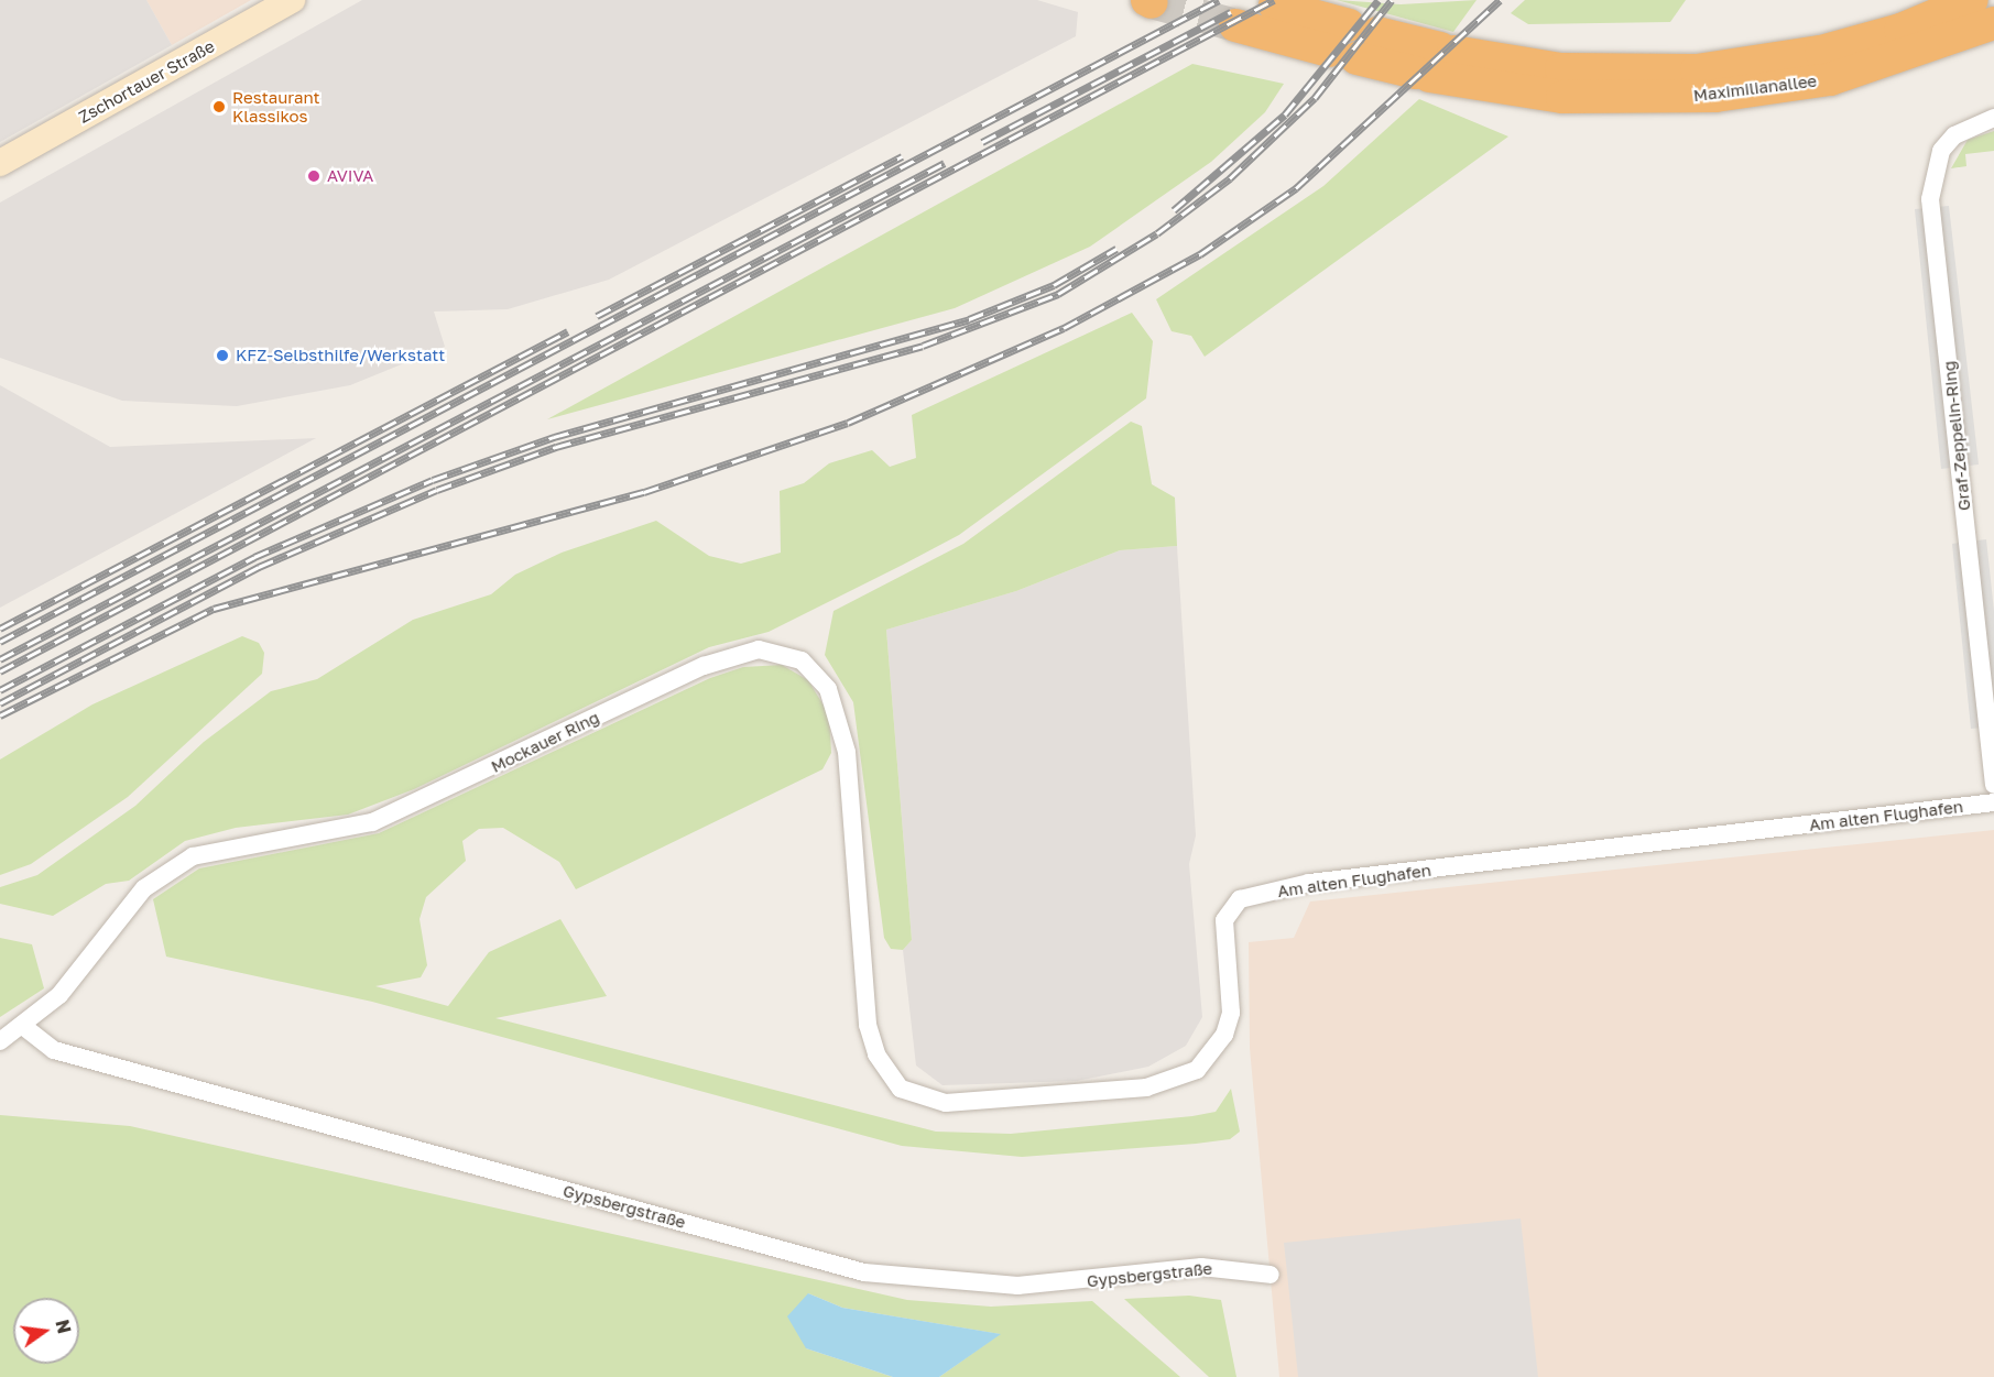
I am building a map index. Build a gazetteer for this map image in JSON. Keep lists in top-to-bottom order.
{
  "streets": {
    "highway": ["Maximilianallee"],
    "street": [
      "Zschortauer Straße",
      "Graf-Zeppelin-Ring",
      "Mockauer Ring",
      "Am alten Flughafen",
      "Gypsbergstraße"
    ]
  },
  "crossings": [
    ["Mockauer Ring", "Am alten Flughafen"],
    ["Mockauer Ring", "Gypsbergstraße"]
  ],
  "places": ["Restaurant Klassikos", "AVIVA", "KFZ-Selbsthilfe/Werkstatt"],
  "north": "right"
}
